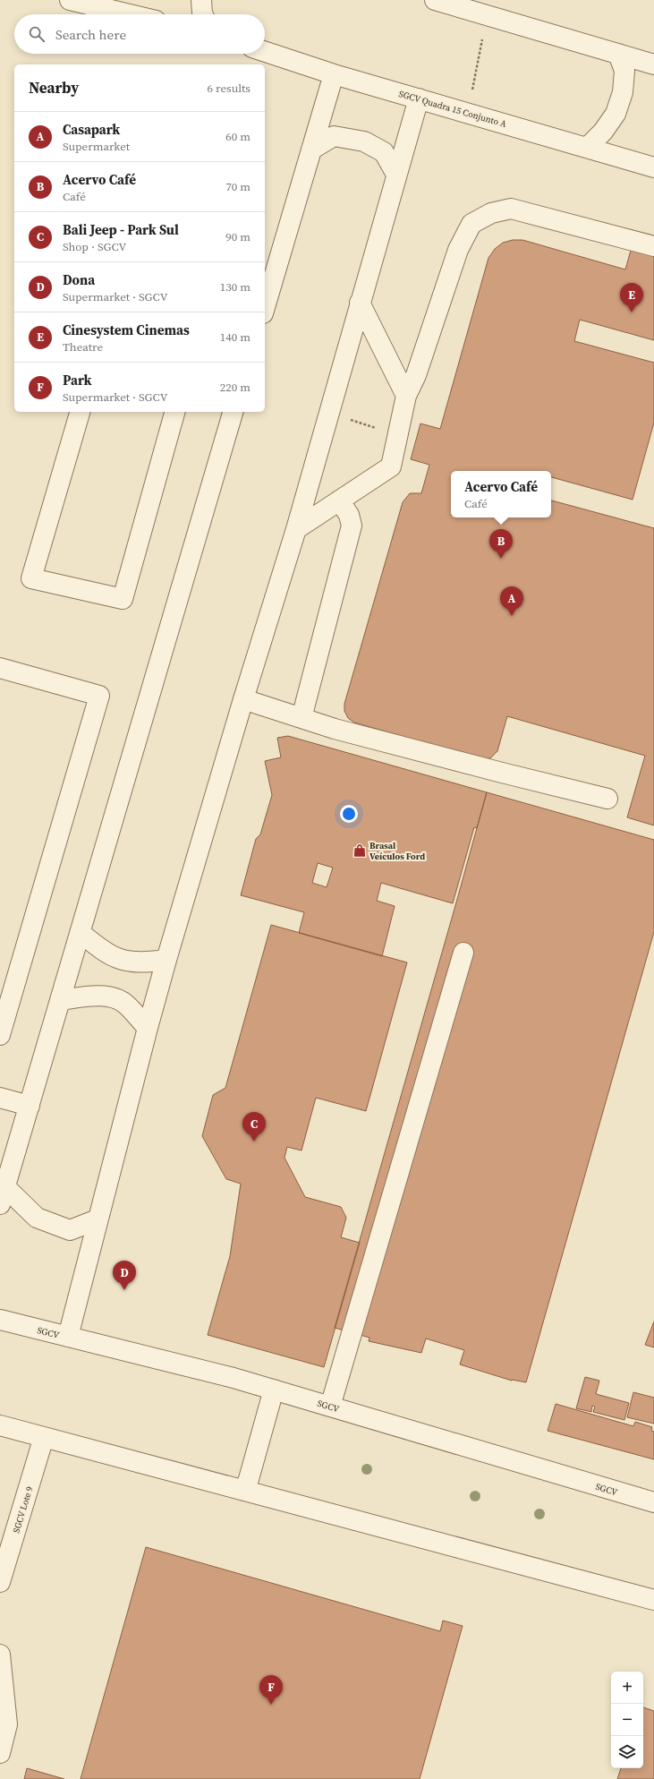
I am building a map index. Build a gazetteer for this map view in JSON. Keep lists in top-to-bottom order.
{
  "streets": {
    "street": ["SGCV Quadra 15 Conjunto A", "SGCV", "SGCV Lote 9"]
  },
  "places": {
    "shop": ["Brasal Veículos Ford"]
  },
  "page": {
    "search": "Search here",
    "heading": ["Nearby", "6 results"],
    "list": [
      {
        "mark": "A",
        "name": "Casapark",
        "note": "Supermarket",
        "value": "60 m"
      },
      {
        "mark": "B",
        "name": "Acervo Café",
        "note": "Café",
        "value": "70 m"
      },
      {
        "mark": "C",
        "name": "Bali Jeep - Park Sul",
        "note": "Shop · SGCV",
        "value": "90 m"
      },
      {
        "mark": "D",
        "name": "Dona",
        "note": "Supermarket · SGCV",
        "value": "130 m"
      },
      {
        "mark": "E",
        "name": "Cinesystem Cinemas",
        "note": "Theatre",
        "value": "140 m"
      },
      {
        "mark": "F",
        "name": "Park",
        "note": "Supermarket · SGCV",
        "value": "220 m"
      }
    ],
    "pins": [
      "E",
      "B",
      "A",
      "C",
      "D",
      "F"
    ],
    "popup": ["Acervo Café", "Café"],
    "map_buttons": ["+", "−"]
  }
}
